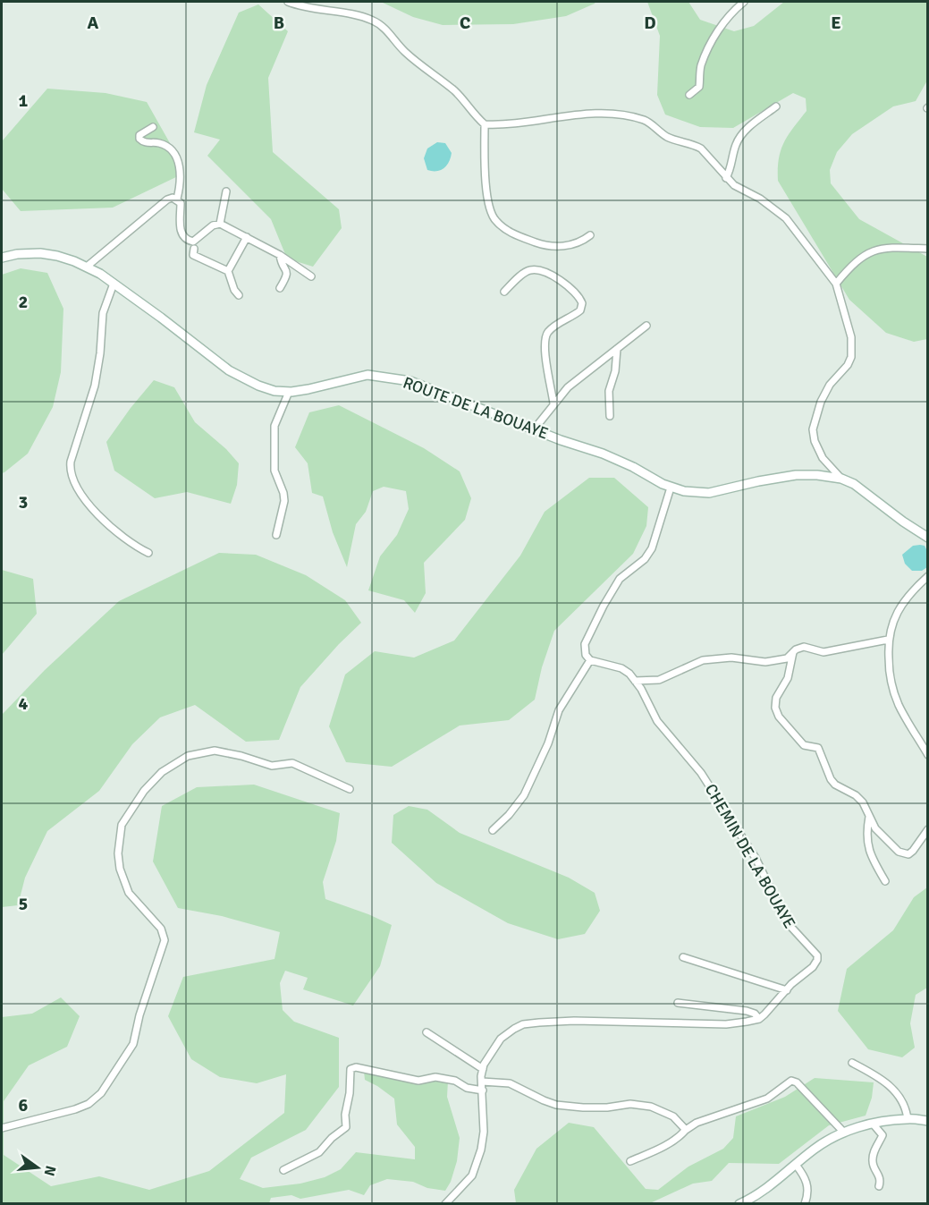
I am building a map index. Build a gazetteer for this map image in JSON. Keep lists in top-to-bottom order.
{
  "streets": {
    "main road": ["ROUTE DE LA BOUAYE"],
    "street": ["CHEMIN DE LA BOUAYE"]
  },
  "north": "right",
  "grid": {
    "columns": [
      "A",
      "B",
      "C",
      "D",
      "E"
    ],
    "rows": [
      "1",
      "2",
      "3",
      "4",
      "5",
      "6"
    ]
  }
}
